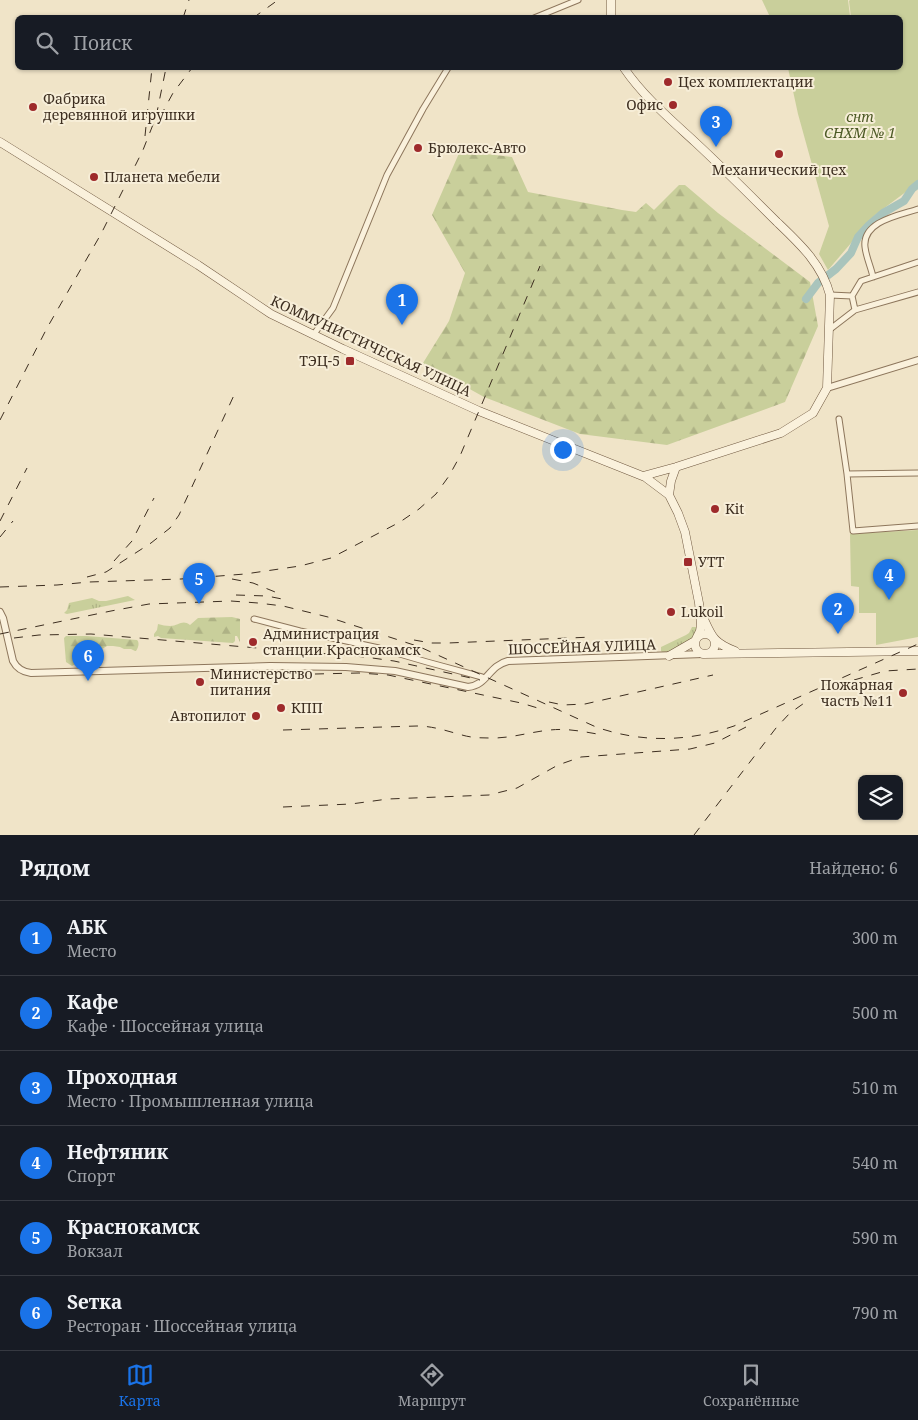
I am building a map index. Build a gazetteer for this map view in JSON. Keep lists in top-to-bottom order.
{
  "streets": {
    "main road": ["КОММУНИСТИЧЕСКАЯ УЛИЦА", "ШОССЕЙНАЯ УЛИЦА"]
  },
  "parks": ["снт СНХМ № 1"],
  "places": {
    "other": [
      "Цех комплектации",
      "Офис",
      "Фабрика деревянной игрушки",
      "Брюлекс-Авто",
      "Механический цех",
      "Планета мебели",
      "Kit",
      "Lukoil",
      "Администрация станции Краснокамск",
      "Министерство питания",
      "Пожарная часть №11",
      "КПП",
      "Автопилот"
    ],
    "transit": ["ТЭЦ-5", "УТТ"]
  },
  "page": {
    "search": "Поиск",
    "pins": [
      "3",
      "1",
      "4",
      "5",
      "2",
      "6"
    ],
    "heading": ["Рядом", "Найдено: 6"],
    "list": [
      {
        "mark": "1",
        "name": "АБК",
        "note": "Место",
        "value": "300 m"
      },
      {
        "mark": "2",
        "name": "Кафе",
        "note": "Кафе · Шоссейная улица",
        "value": "500 m"
      },
      {
        "mark": "3",
        "name": "Проходная",
        "note": "Место · Промышленная улица",
        "value": "510 m"
      },
      {
        "mark": "4",
        "name": "Нефтяник",
        "note": "Спорт",
        "value": "540 m"
      },
      {
        "mark": "5",
        "name": "Краснокамск",
        "note": "Вокзал",
        "value": "590 m"
      },
      {
        "mark": "6",
        "name": "Sетка",
        "note": "Ресторан · Шоссейная улица",
        "value": "790 m"
      }
    ],
    "nav": ["Карта", "Маршрут", "Сохранённые"]
  }
}
